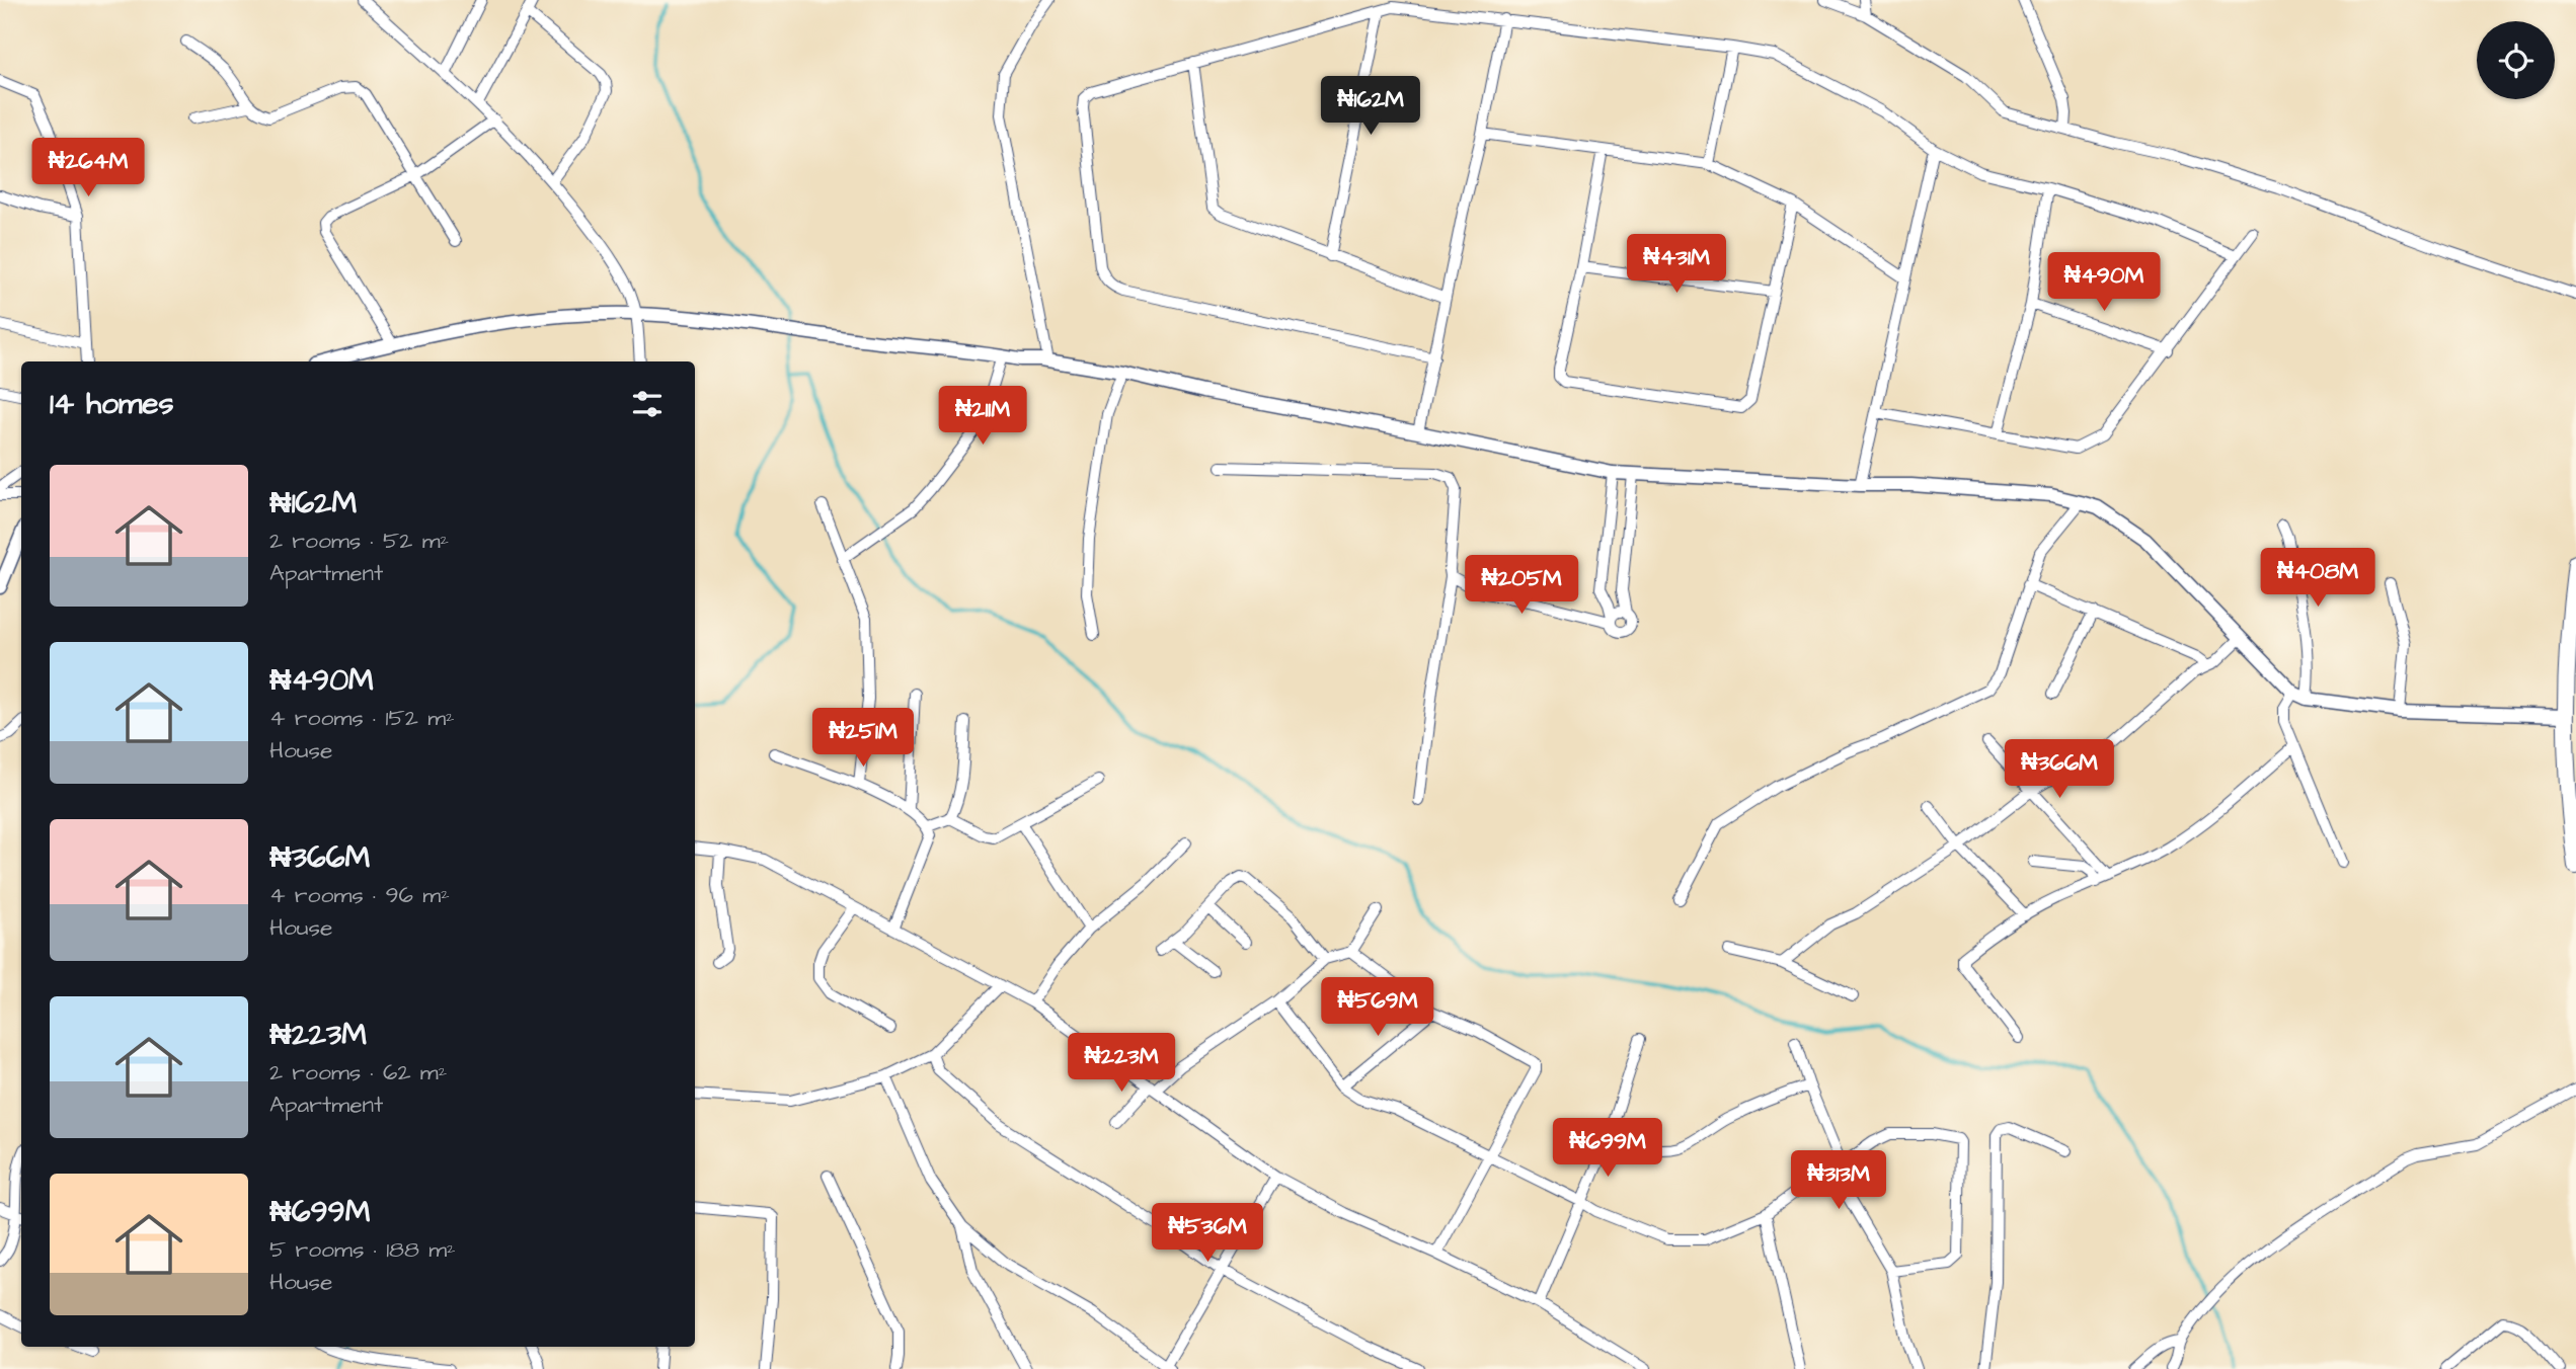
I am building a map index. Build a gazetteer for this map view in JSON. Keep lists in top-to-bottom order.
{
  "page": {
    "price": [
      "₦162M",
      "₦264M",
      "₦431M",
      "₦490M",
      "₦211M",
      "₦408M",
      "₦205M",
      "₦251M",
      "₦366M",
      "₦569M",
      "₦223M",
      "₦699M",
      "₦313M",
      "₦536M"
    ],
    "heading": "14 homes",
    "list": [
      {
        "name": "₦162M",
        "note": "2 rooms · 52 m² · Apartment"
      },
      {
        "name": "₦490M",
        "note": "4 rooms · 152 m² · House"
      },
      {
        "name": "₦366M",
        "note": "4 rooms · 96 m² · House"
      },
      {
        "name": "₦223M",
        "note": "2 rooms · 62 m² · Apartment"
      },
      {
        "name": "₦699M",
        "note": "5 rooms · 188 m² · House"
      }
    ]
  }
}
